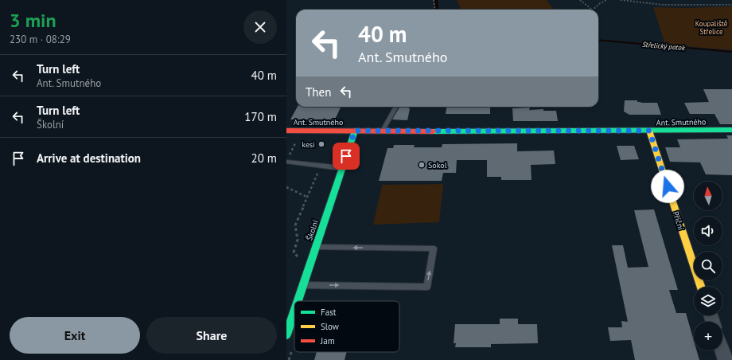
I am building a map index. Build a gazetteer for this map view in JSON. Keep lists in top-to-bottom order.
{
  "streets": {
    "street": ["Ant. Smutného", "Příční", "Školní"]
  },
  "crossings": [
    ["Ant. Smutného", "Příční"],
    ["Ant. Smutného", "Školní"]
  ],
  "water": ["Střelický potok"],
  "parks": ["Koupaliště Střelice"],
  "places": ["kesi", "Sokol"],
  "legend": ["Fast", "Slow", "Jam"],
  "north": "top",
  "page": {
    "heading": ["3 min", "230 m · 08:29"],
    "turn": ["40 m", "Ant. Smutného"],
    "list": [
      {
        "name": "Turn left",
        "note": "Ant. Smutného",
        "value": "40 m"
      },
      {
        "name": "Turn left",
        "note": "Školní",
        "value": "170 m"
      },
      {
        "name": "Arrive at destination",
        "value": "20 m"
      }
    ],
    "then": "Then",
    "map_buttons": "+",
    "buttons": ["Exit", "Share"]
  }
}
